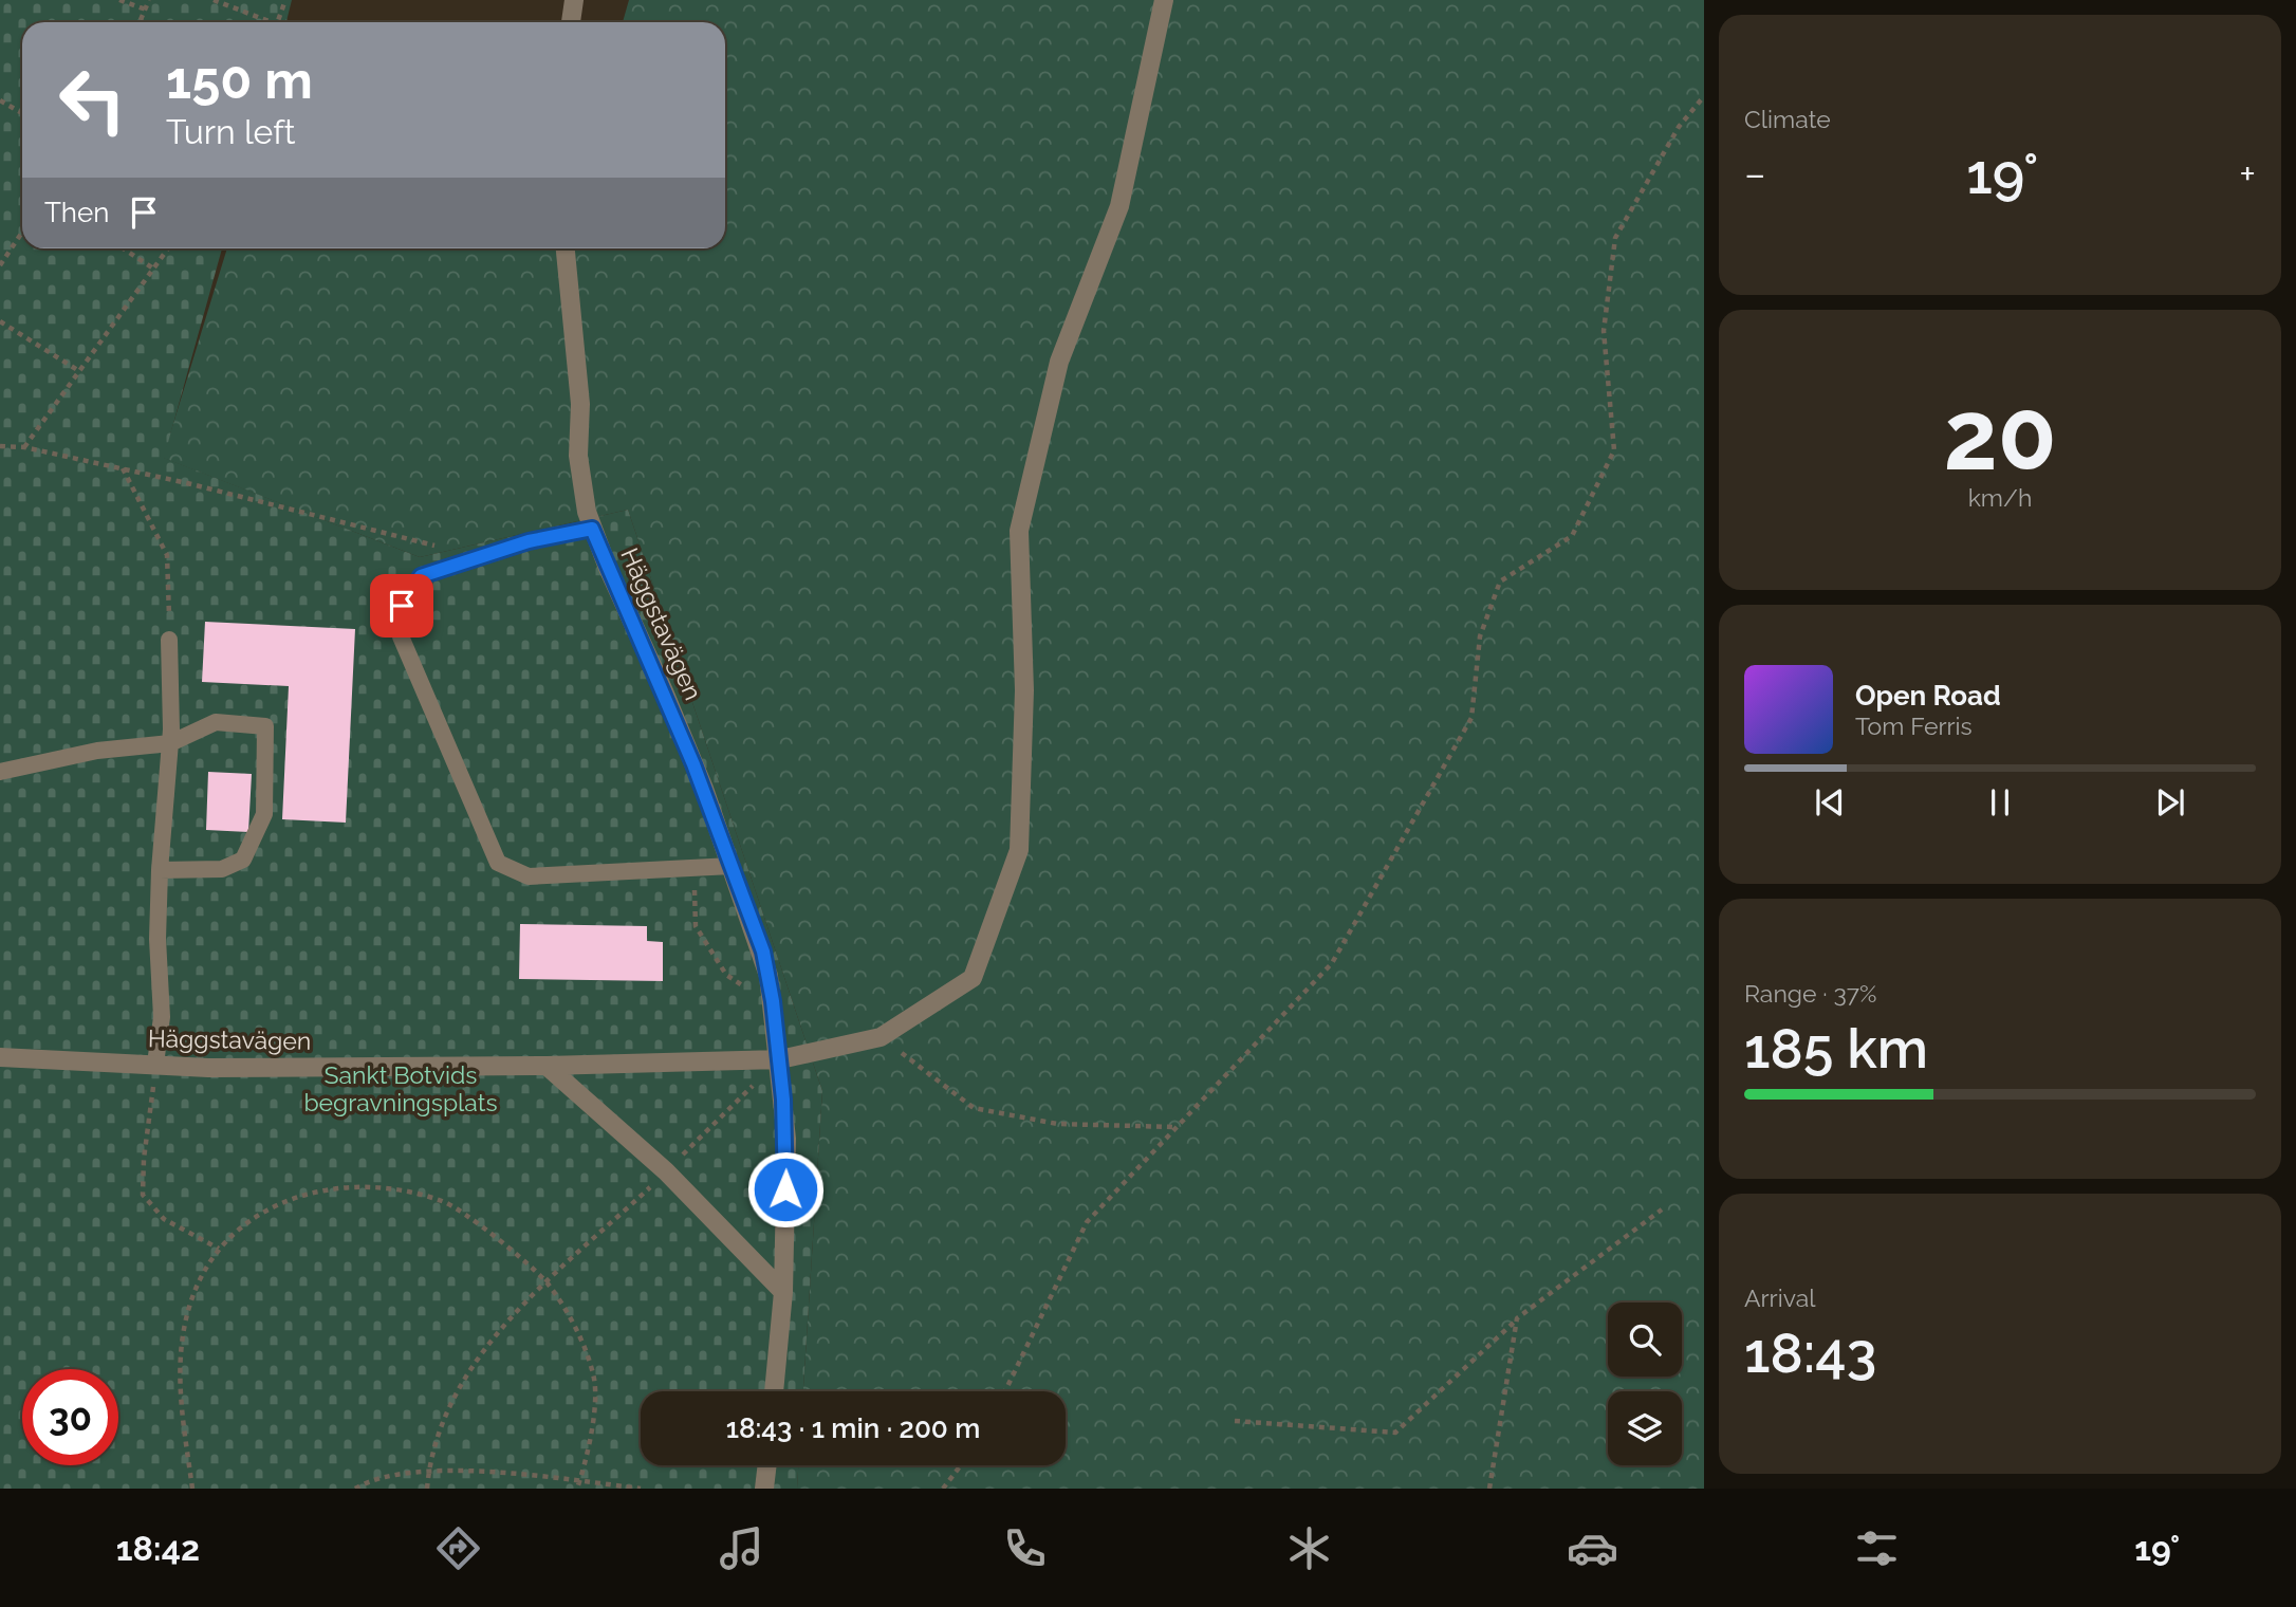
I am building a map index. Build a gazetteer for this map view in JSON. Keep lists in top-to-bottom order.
{
  "streets": {
    "street": ["Häggstavägen"]
  },
  "parks": ["Sankt Botvids begravningsplats"],
  "page": {
    "tile": [
      "Climate",
      ["20", "km/h"],
      ["Range · 37%", "185 km"],
      ["Arrival", "18:43"]
    ],
    "turn": ["150 m", "Turn left"],
    "heat": ["−", "19°", "+"],
    "then": "Then",
    "song": ["Open Road", "Tom Ferris"],
    "limit": "30",
    "trip": "18:43 · 1 min · 200 m",
    "tabs": ["18:42", "19°"]
  }
}
